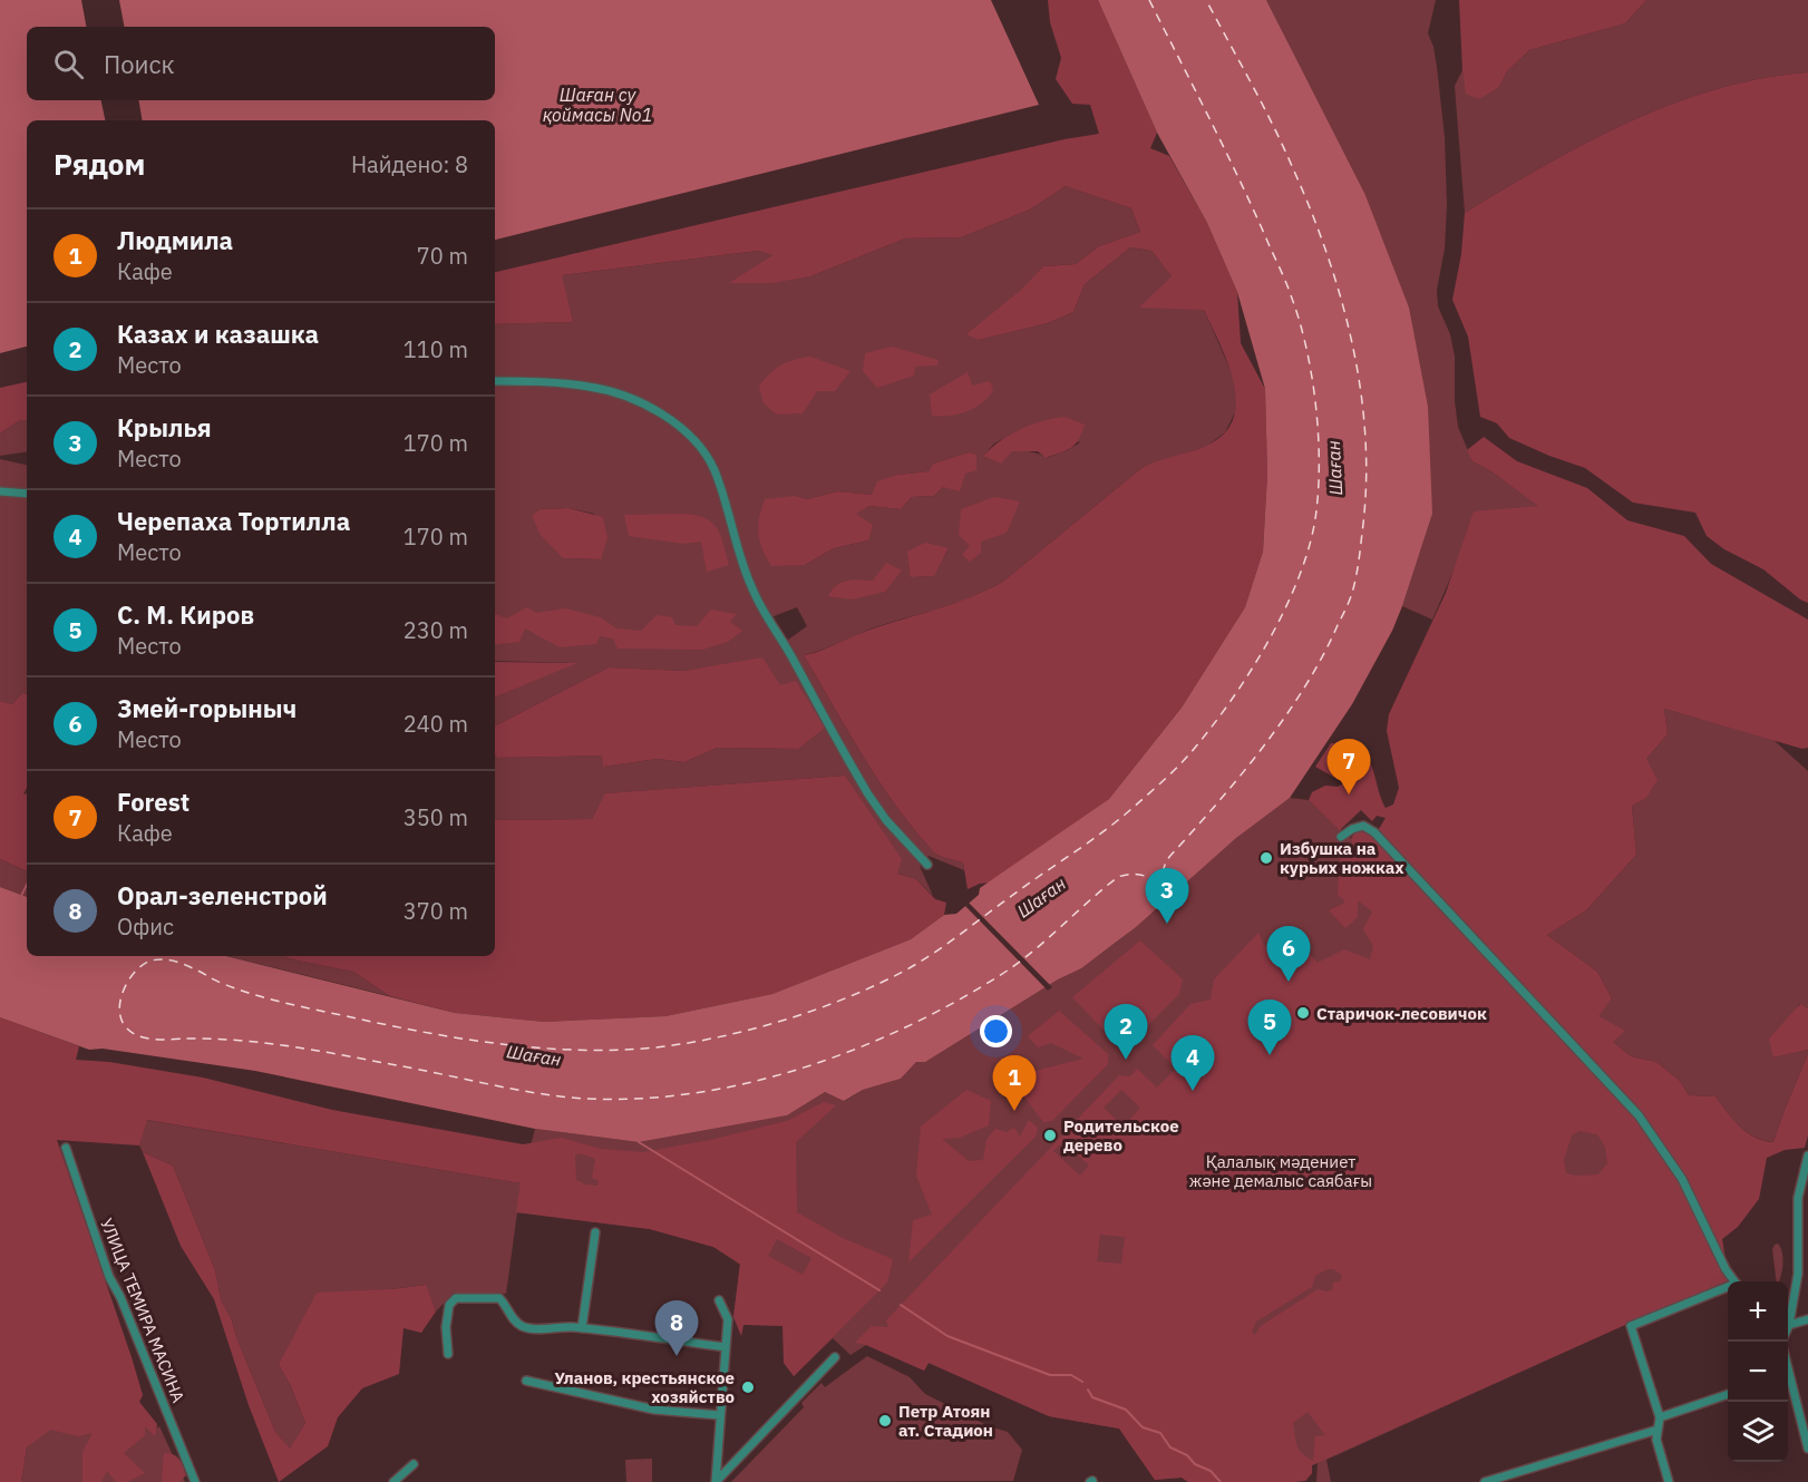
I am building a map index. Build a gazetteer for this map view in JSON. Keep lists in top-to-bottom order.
{
  "streets": {
    "street": ["УЛИЦА ТЕМИРА МАСИНА"]
  },
  "water": ["Шаған су қоймасы No1", "Шаған"],
  "parks": ["Қалалық мәдениет және демалыс саябағы"],
  "places": [
    "Избушка на курьих ножках",
    "Старичок-лесовичок",
    "Родительское дерево",
    "Уланов, крестьянское хозяйство",
    "Петр Атоян ат. Стадион"
  ],
  "page": {
    "search": "Поиск",
    "heading": ["Рядом", "Найдено: 8"],
    "list": [
      {
        "mark": "1",
        "name": "Людмила",
        "note": "Кафе",
        "value": "70 m"
      },
      {
        "mark": "2",
        "name": "Казах и казашка",
        "note": "Место",
        "value": "110 m"
      },
      {
        "mark": "3",
        "name": "Крылья",
        "note": "Место",
        "value": "170 m"
      },
      {
        "mark": "4",
        "name": "Черепаха Тортилла",
        "note": "Место",
        "value": "170 m"
      },
      {
        "mark": "5",
        "name": "С. М. Киров",
        "note": "Место",
        "value": "230 m"
      },
      {
        "mark": "6",
        "name": "Змей-горыныч",
        "note": "Место",
        "value": "240 m"
      },
      {
        "mark": "7",
        "name": "Forest",
        "note": "Кафе",
        "value": "350 m"
      },
      {
        "mark": "8",
        "name": "Орал-зеленстрой",
        "note": "Офис",
        "value": "370 m"
      }
    ],
    "pins": [
      "7",
      "3",
      "6",
      "5",
      "2",
      "4",
      "1",
      "8"
    ],
    "map_buttons": ["+", "−"]
  }
}
